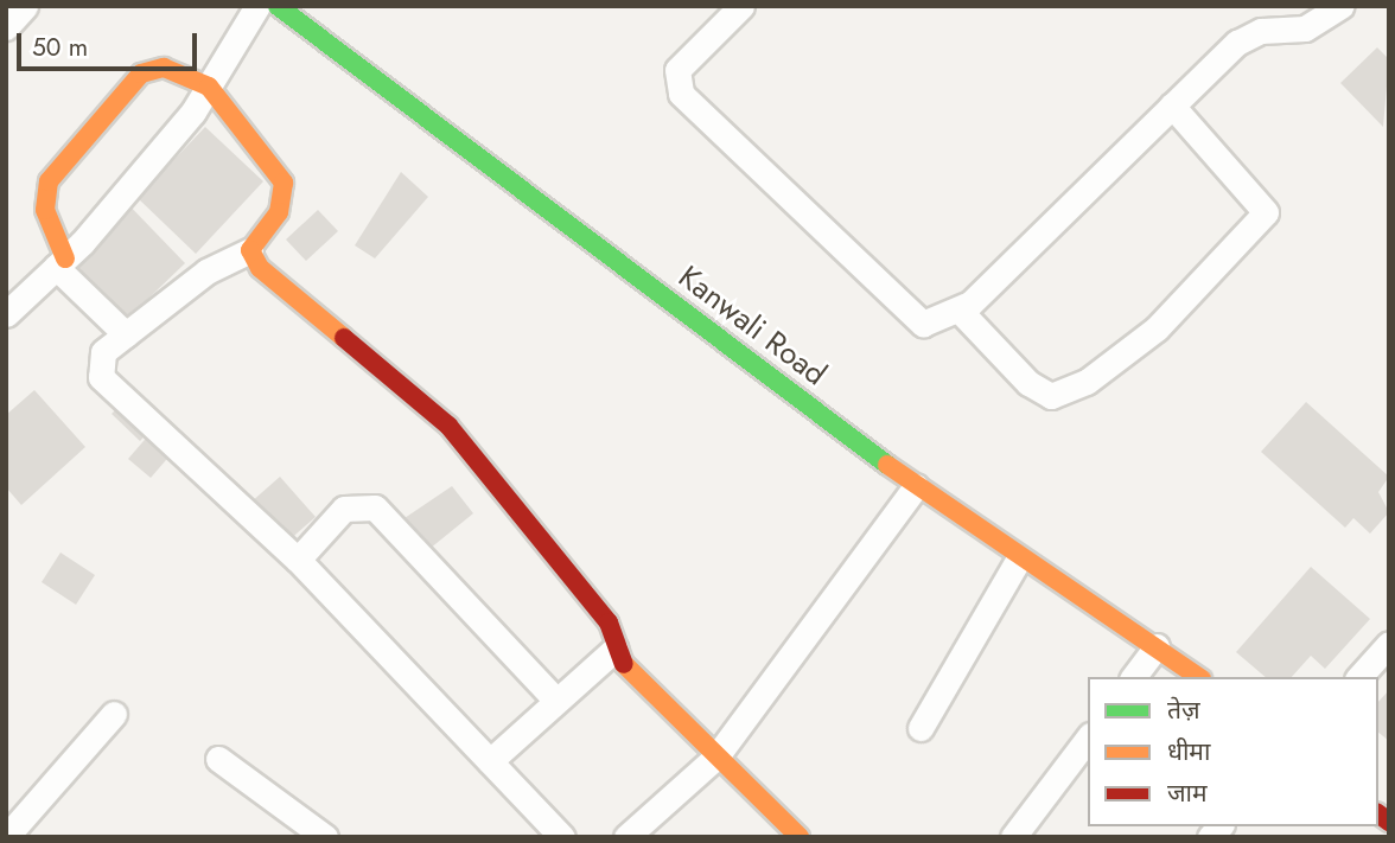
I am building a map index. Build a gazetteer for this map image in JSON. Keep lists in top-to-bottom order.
{
  "streets": {
    "street": ["Kanwali Road"]
  },
  "legend": ["तेज़", "धीमा", "जाम"],
  "scale_bar": "50 m"
}
